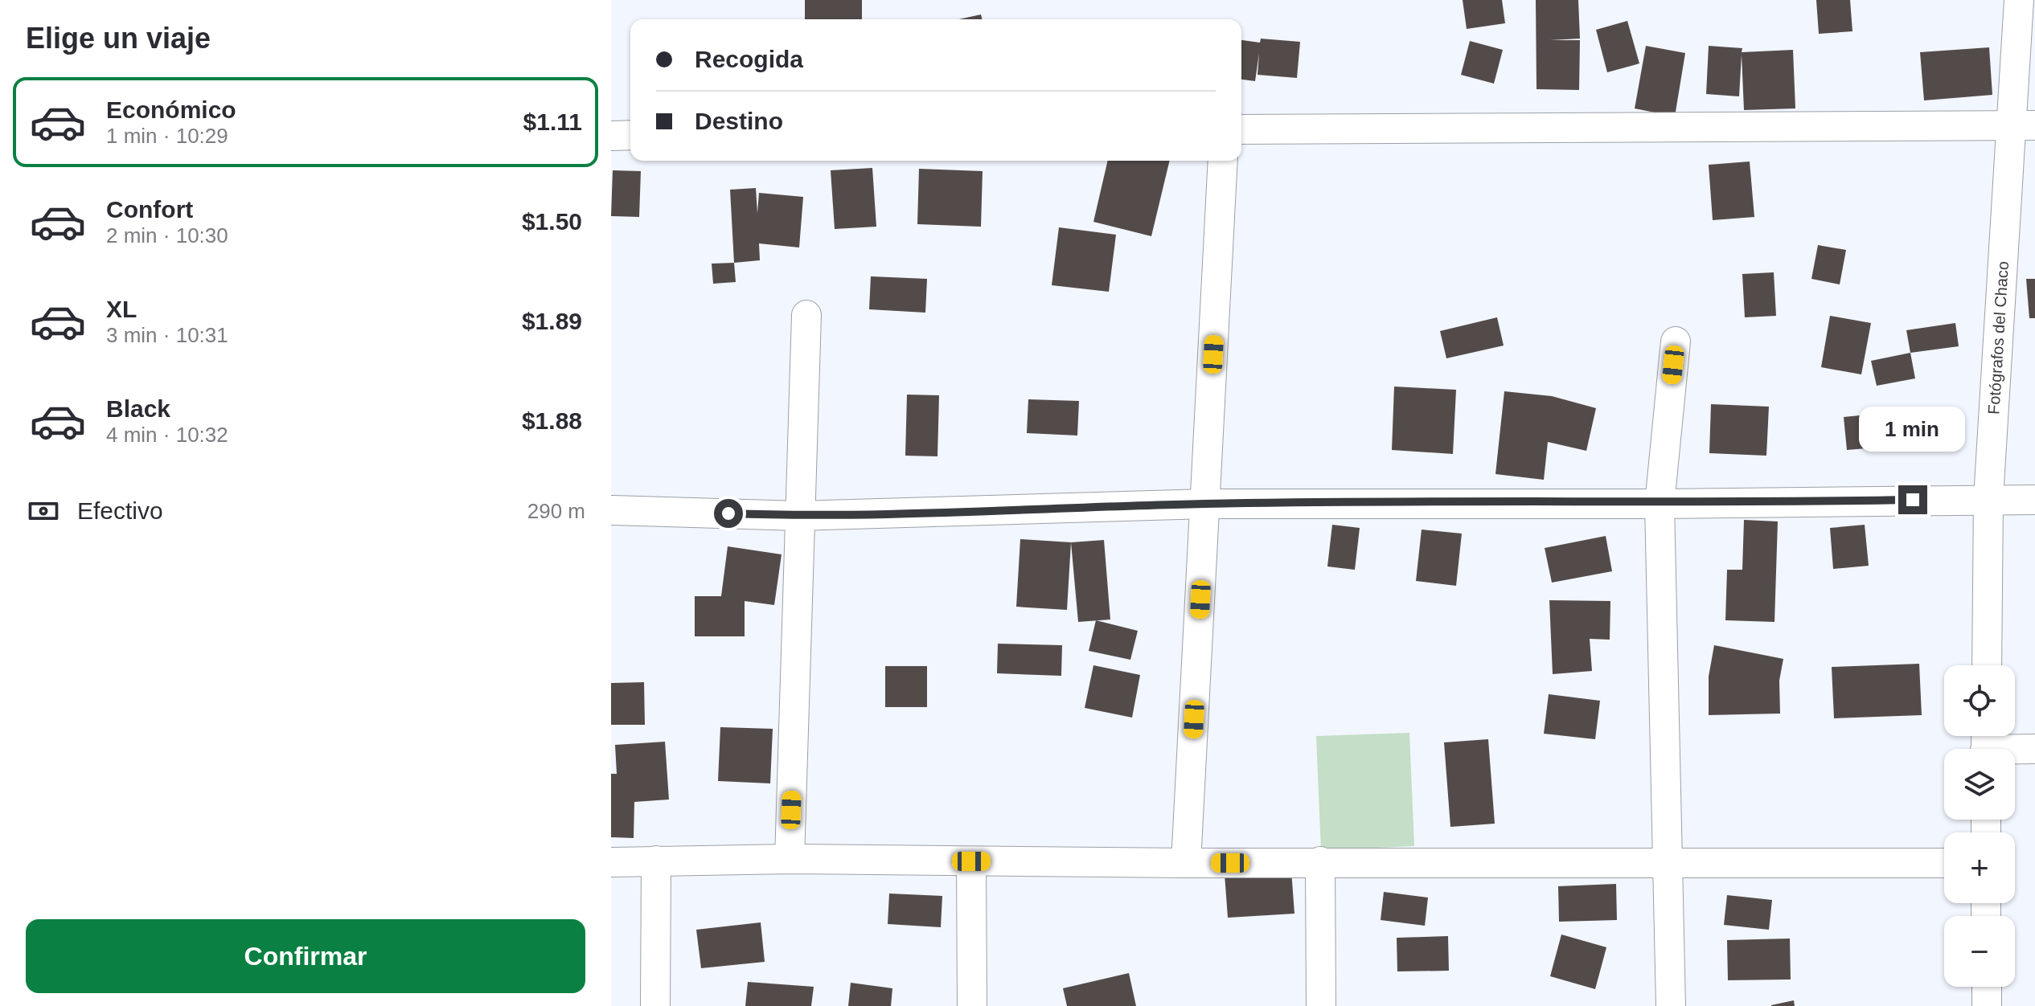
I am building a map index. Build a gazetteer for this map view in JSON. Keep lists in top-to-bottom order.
{
  "streets": {
    "street": ["Fotógrafos del Chaco"]
  },
  "page": {
    "heading": "Elige un viaje",
    "banner": ["Recogida", "Destino"],
    "list": [
      {
        "name": "Económico",
        "note": "1 min · 10:29",
        "value": "$1.11"
      },
      {
        "name": "Confort",
        "note": "2 min · 10:30",
        "value": "$1.50"
      },
      {
        "name": "XL",
        "note": "3 min · 10:31",
        "value": "$1.89"
      },
      {
        "name": "Black",
        "note": "4 min · 10:32",
        "value": "$1.88"
      }
    ],
    "bubble": "1 min",
    "pay": ["Efectivo", "290 m"],
    "map_buttons": ["+", "−"],
    "buttons": "Confirmar"
  }
}
